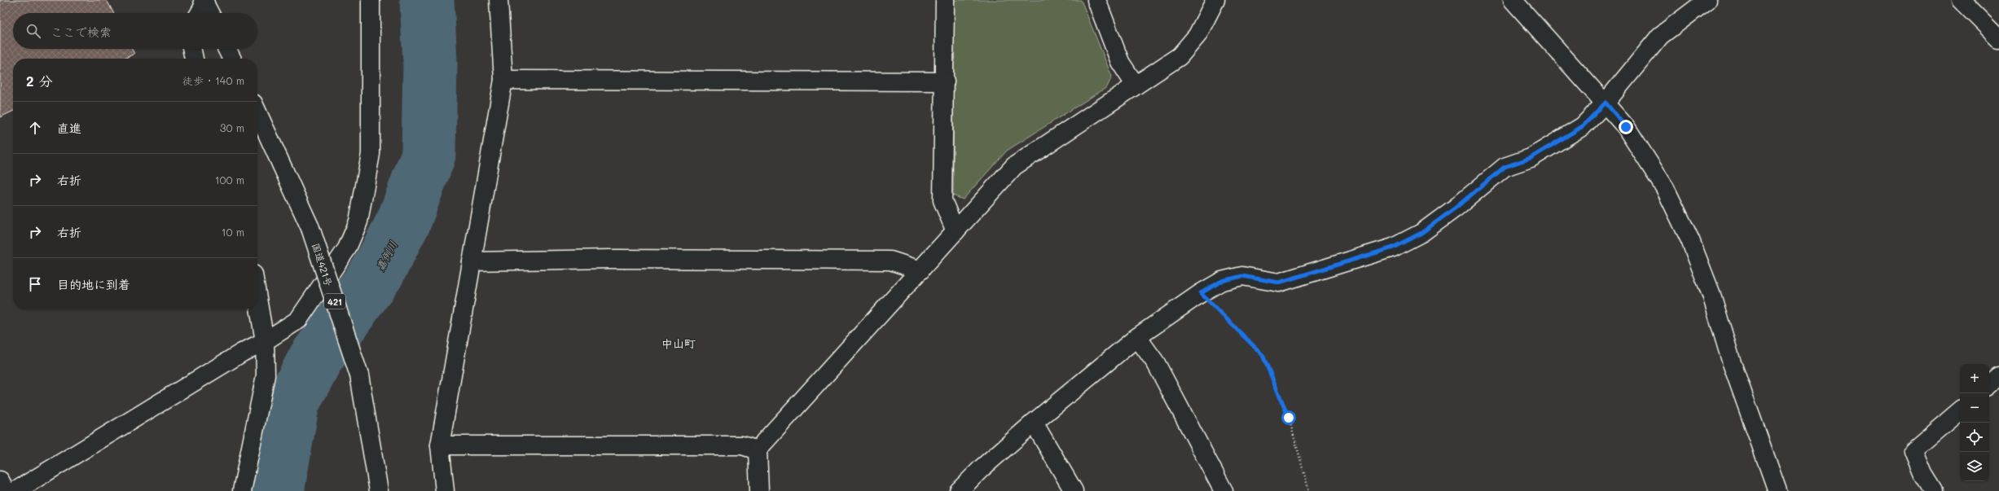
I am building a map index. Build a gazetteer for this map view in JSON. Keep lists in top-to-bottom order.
{
  "streets": {
    "main road": ["国道421号", "421"]
  },
  "districts": ["中山町"],
  "water": ["嘉例川"],
  "page": {
    "search": "ここで検索",
    "heading": ["2 分", "徒歩 · 140 m"],
    "list": [
      ["直進", "30 m"],
      ["右折", "100 m"],
      ["右折", "10 m"],
      "目的地に到着"
    ],
    "map_buttons": ["+", "−"]
  }
}
